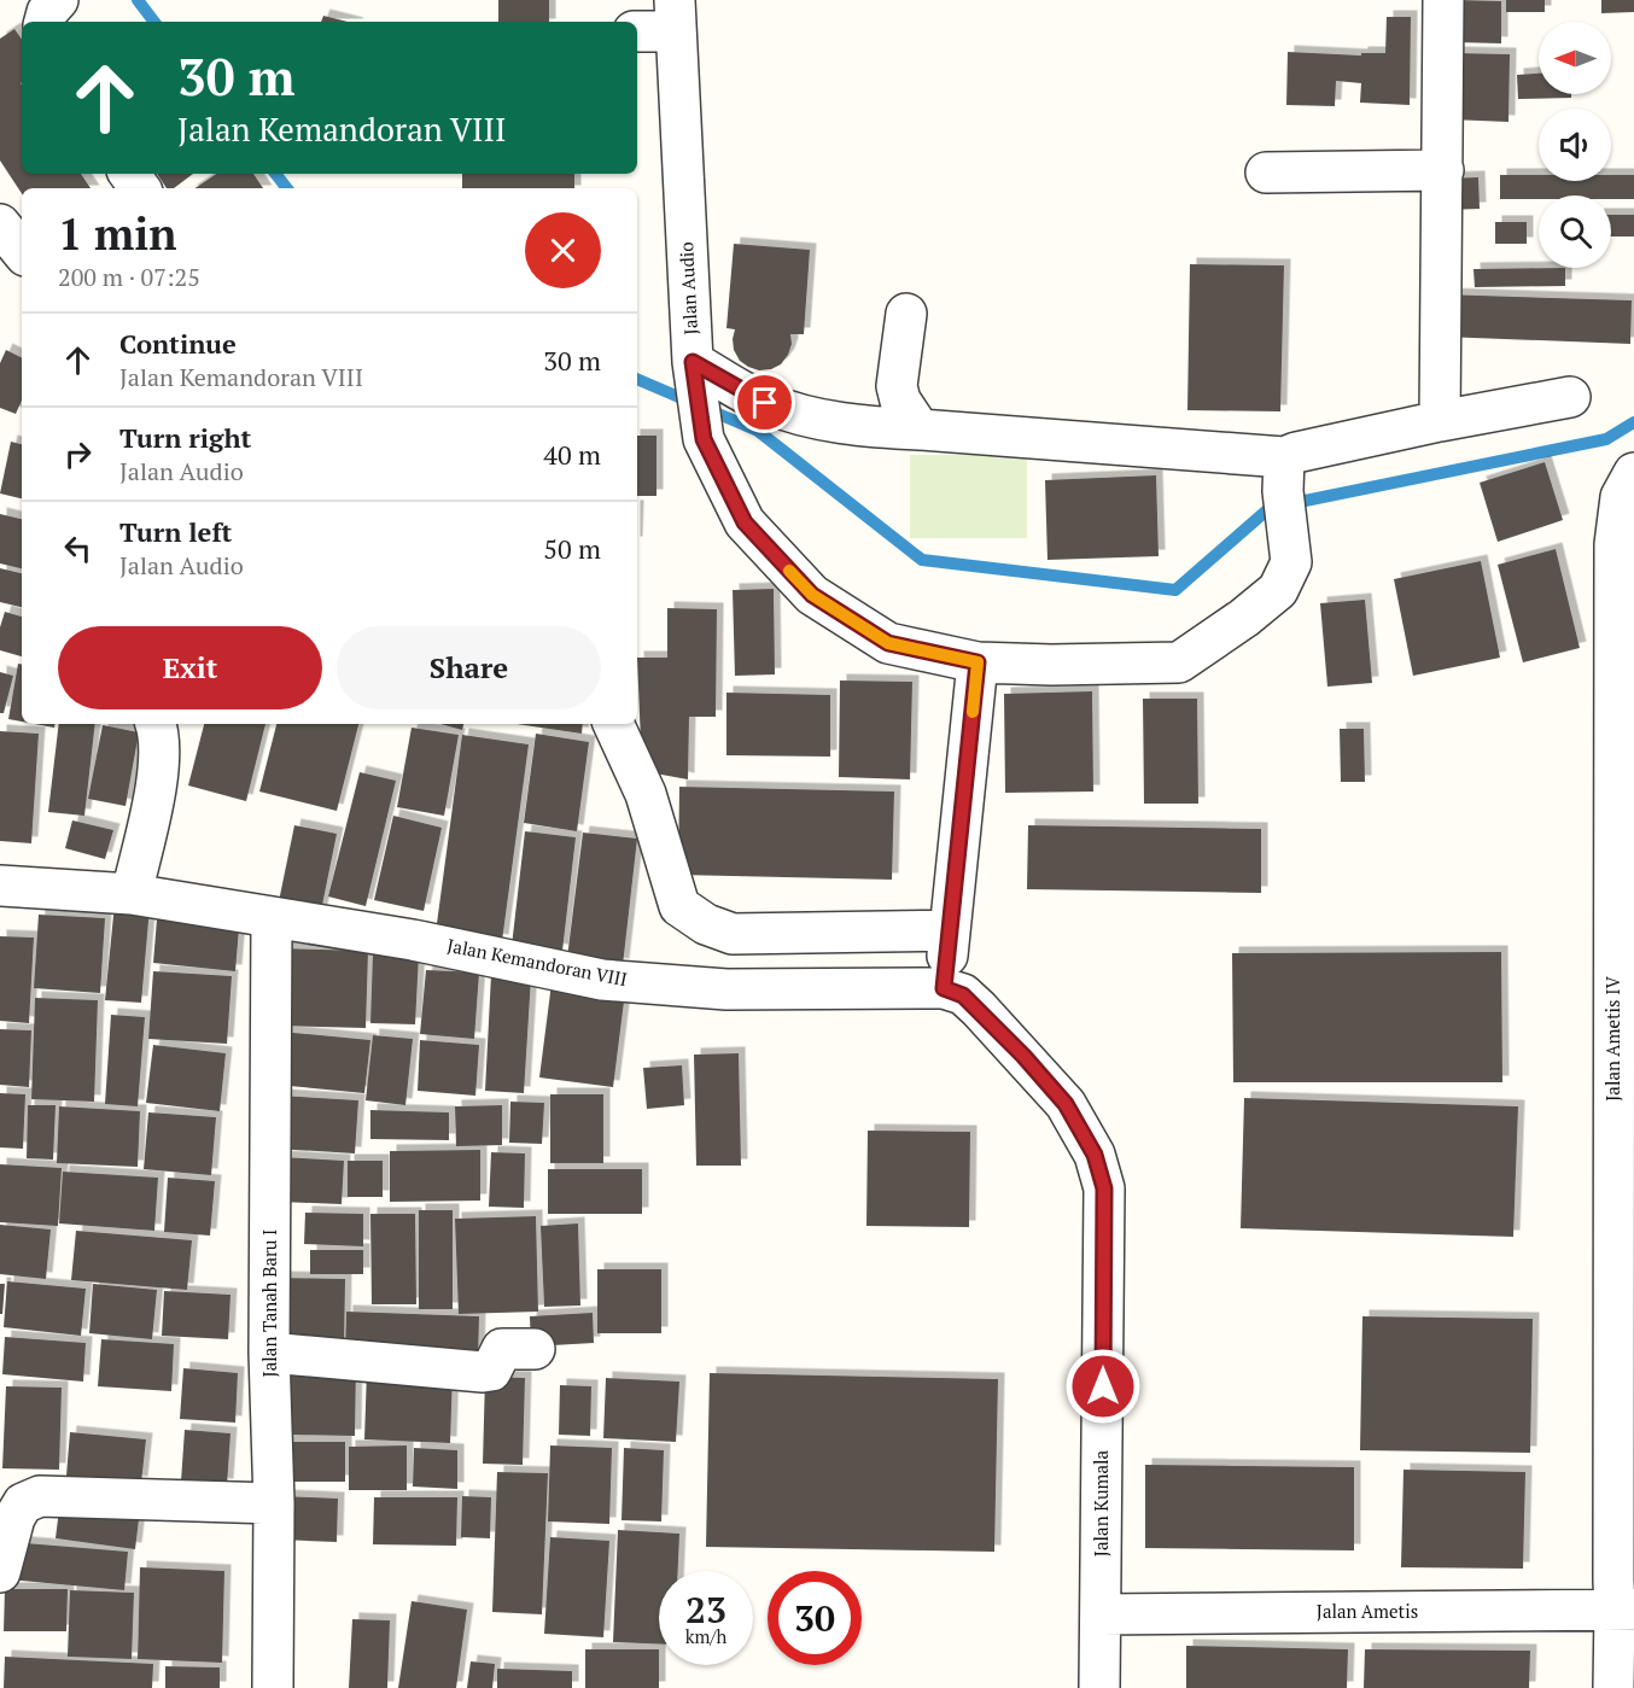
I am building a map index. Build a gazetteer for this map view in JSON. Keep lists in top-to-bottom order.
{
  "streets": {
    "street": [
      "Jalan Audio",
      "Jalan Kemandoran VIII",
      "Jalan Ametis IV",
      "Jalan Tanah Baru I",
      "Jalan Kumala",
      "Jalan Ametis"
    ]
  },
  "crossings": [
    ["Jalan Kemandoran VIII", "Jalan Tanah Baru I"],
    ["Jalan Kemandoran VIII", "Jalan Kumala"],
    ["Jalan Ametis IV", "Jalan Ametis"],
    ["Jalan Kumala", "Jalan Ametis"]
  ],
  "north": "left",
  "page": {
    "turn": ["30 m", "Jalan Kemandoran VIII"],
    "heading": ["1 min", "200 m · 07:25"],
    "list": [
      {
        "name": "Continue",
        "note": "Jalan Kemandoran VIII",
        "value": "30 m"
      },
      {
        "name": "Turn right",
        "note": "Jalan Audio",
        "value": "40 m"
      },
      {
        "name": "Turn left",
        "note": "Jalan Audio",
        "value": "50 m"
      }
    ],
    "buttons": ["Exit", "Share"],
    "speed": "23 km/h",
    "limit": "30"
  }
}
